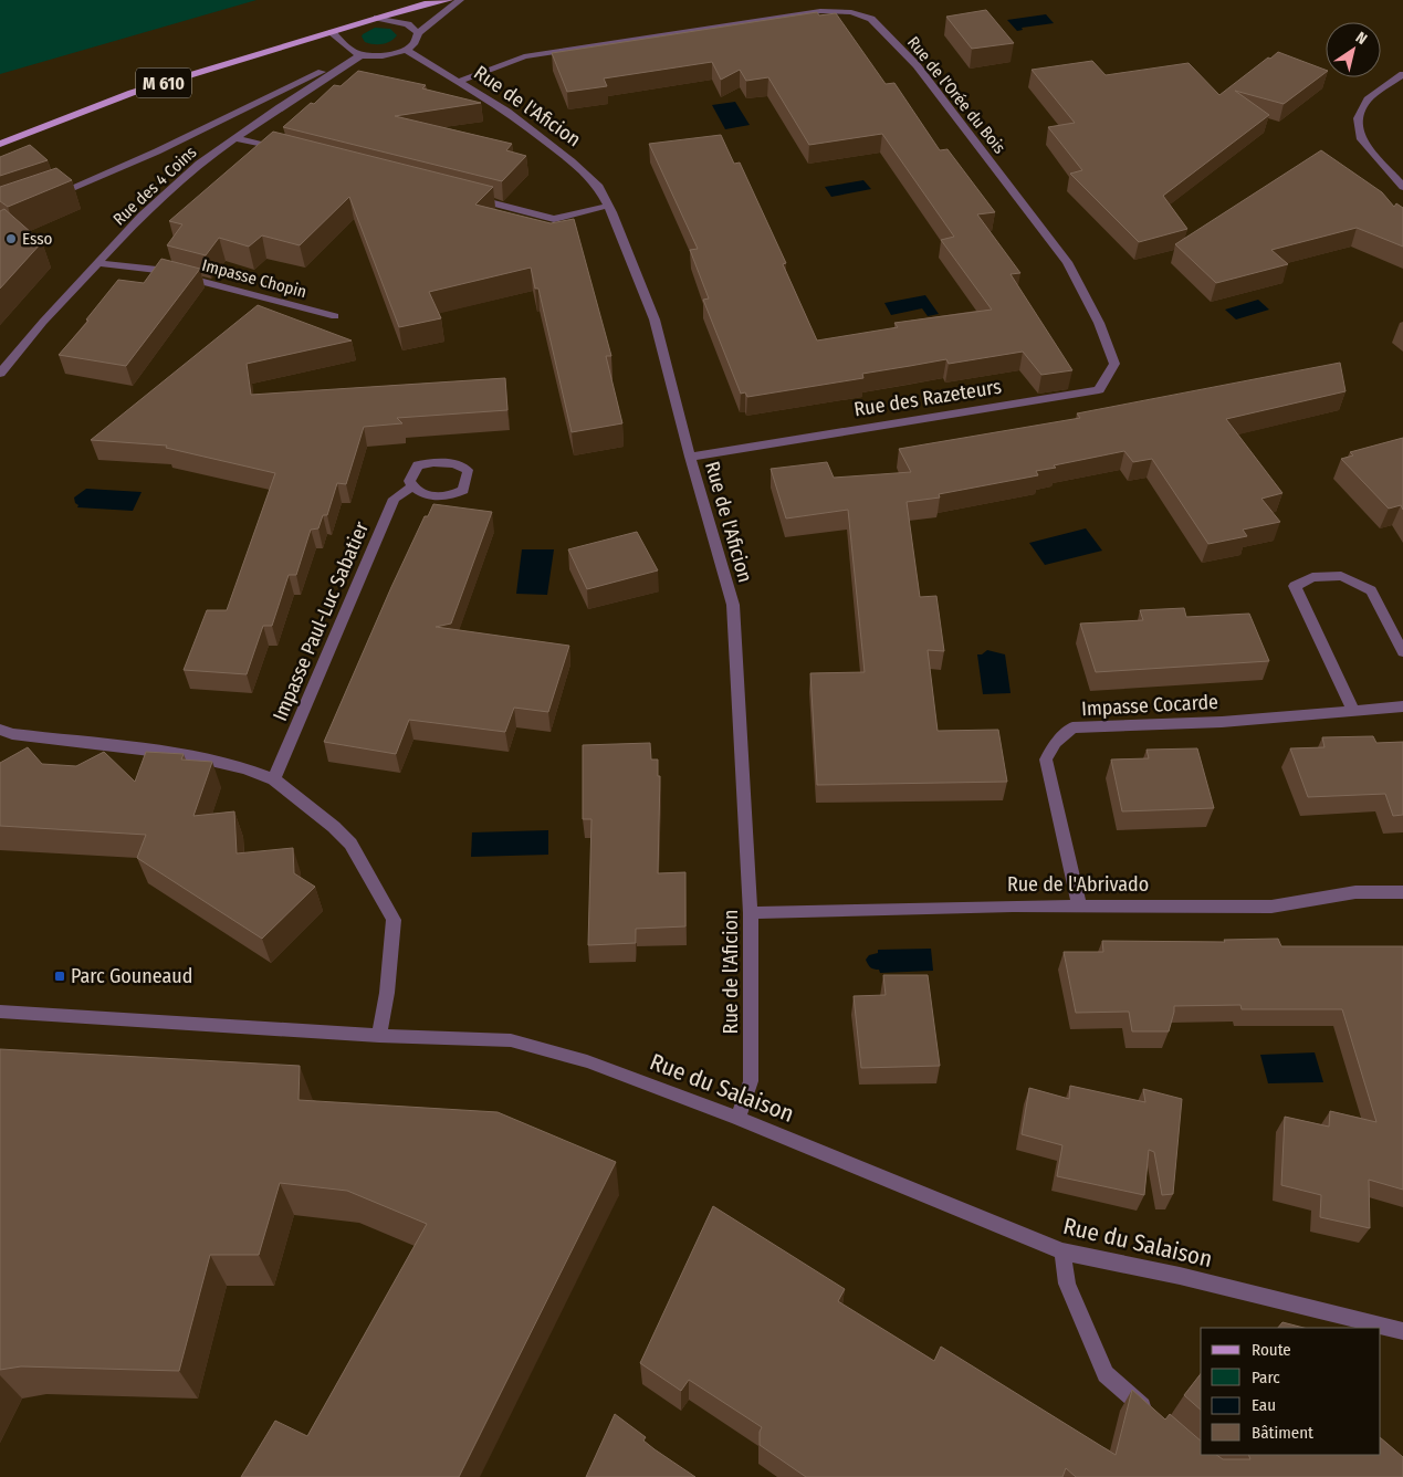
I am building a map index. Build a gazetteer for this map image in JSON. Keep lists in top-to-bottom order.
{
  "streets": {
    "main road": ["M 610"],
    "street": [
      "Rue de l'Orée du Bois",
      "Rue de l'Aficion",
      "Rue des 4 Coins",
      "Impasse Chopin",
      "Rue des Razeteurs",
      "Impasse Paul-Luc Sabatier",
      "Impasse Cocarde",
      "Rue de l'Abrivado",
      "Rue du Salaison"
    ]
  },
  "crossings": [
    ["Rue de l'Orée du Bois", "Rue de l'Aficion"],
    ["Rue de l'Orée du Bois", "Rue des Razeteurs"],
    ["Rue de l'Aficion", "Rue des Razeteurs"],
    ["Rue de l'Aficion", "Rue de l'Abrivado"],
    ["Rue de l'Aficion", "Rue du Salaison"],
    ["Rue des 4 Coins", "Impasse Chopin"],
    ["Impasse Cocarde", "Rue de l'Abrivado"]
  ],
  "places": {
    "other": ["Esso"],
    "transit": ["Parc Gouneaud"]
  },
  "legend": [
    "Route",
    "Parc",
    "Eau",
    "Bâtiment"
  ],
  "north": "top right"
}
